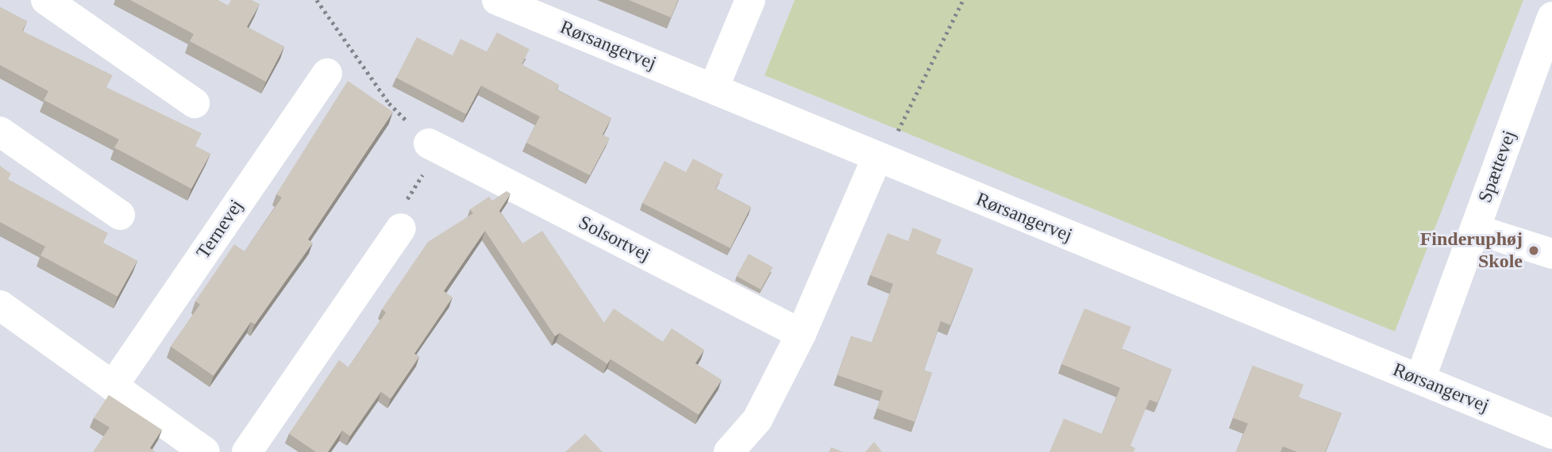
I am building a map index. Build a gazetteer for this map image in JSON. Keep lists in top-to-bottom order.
{
  "streets": {
    "street": [
      "Rørsangervej",
      "Spættevej",
      "Ternevej",
      "Solsortvej"
    ]
  },
  "crossings": [
    ["Rørsangervej", "Spættevej"]
  ],
  "places": ["Finderuphøj Skole"]
}
